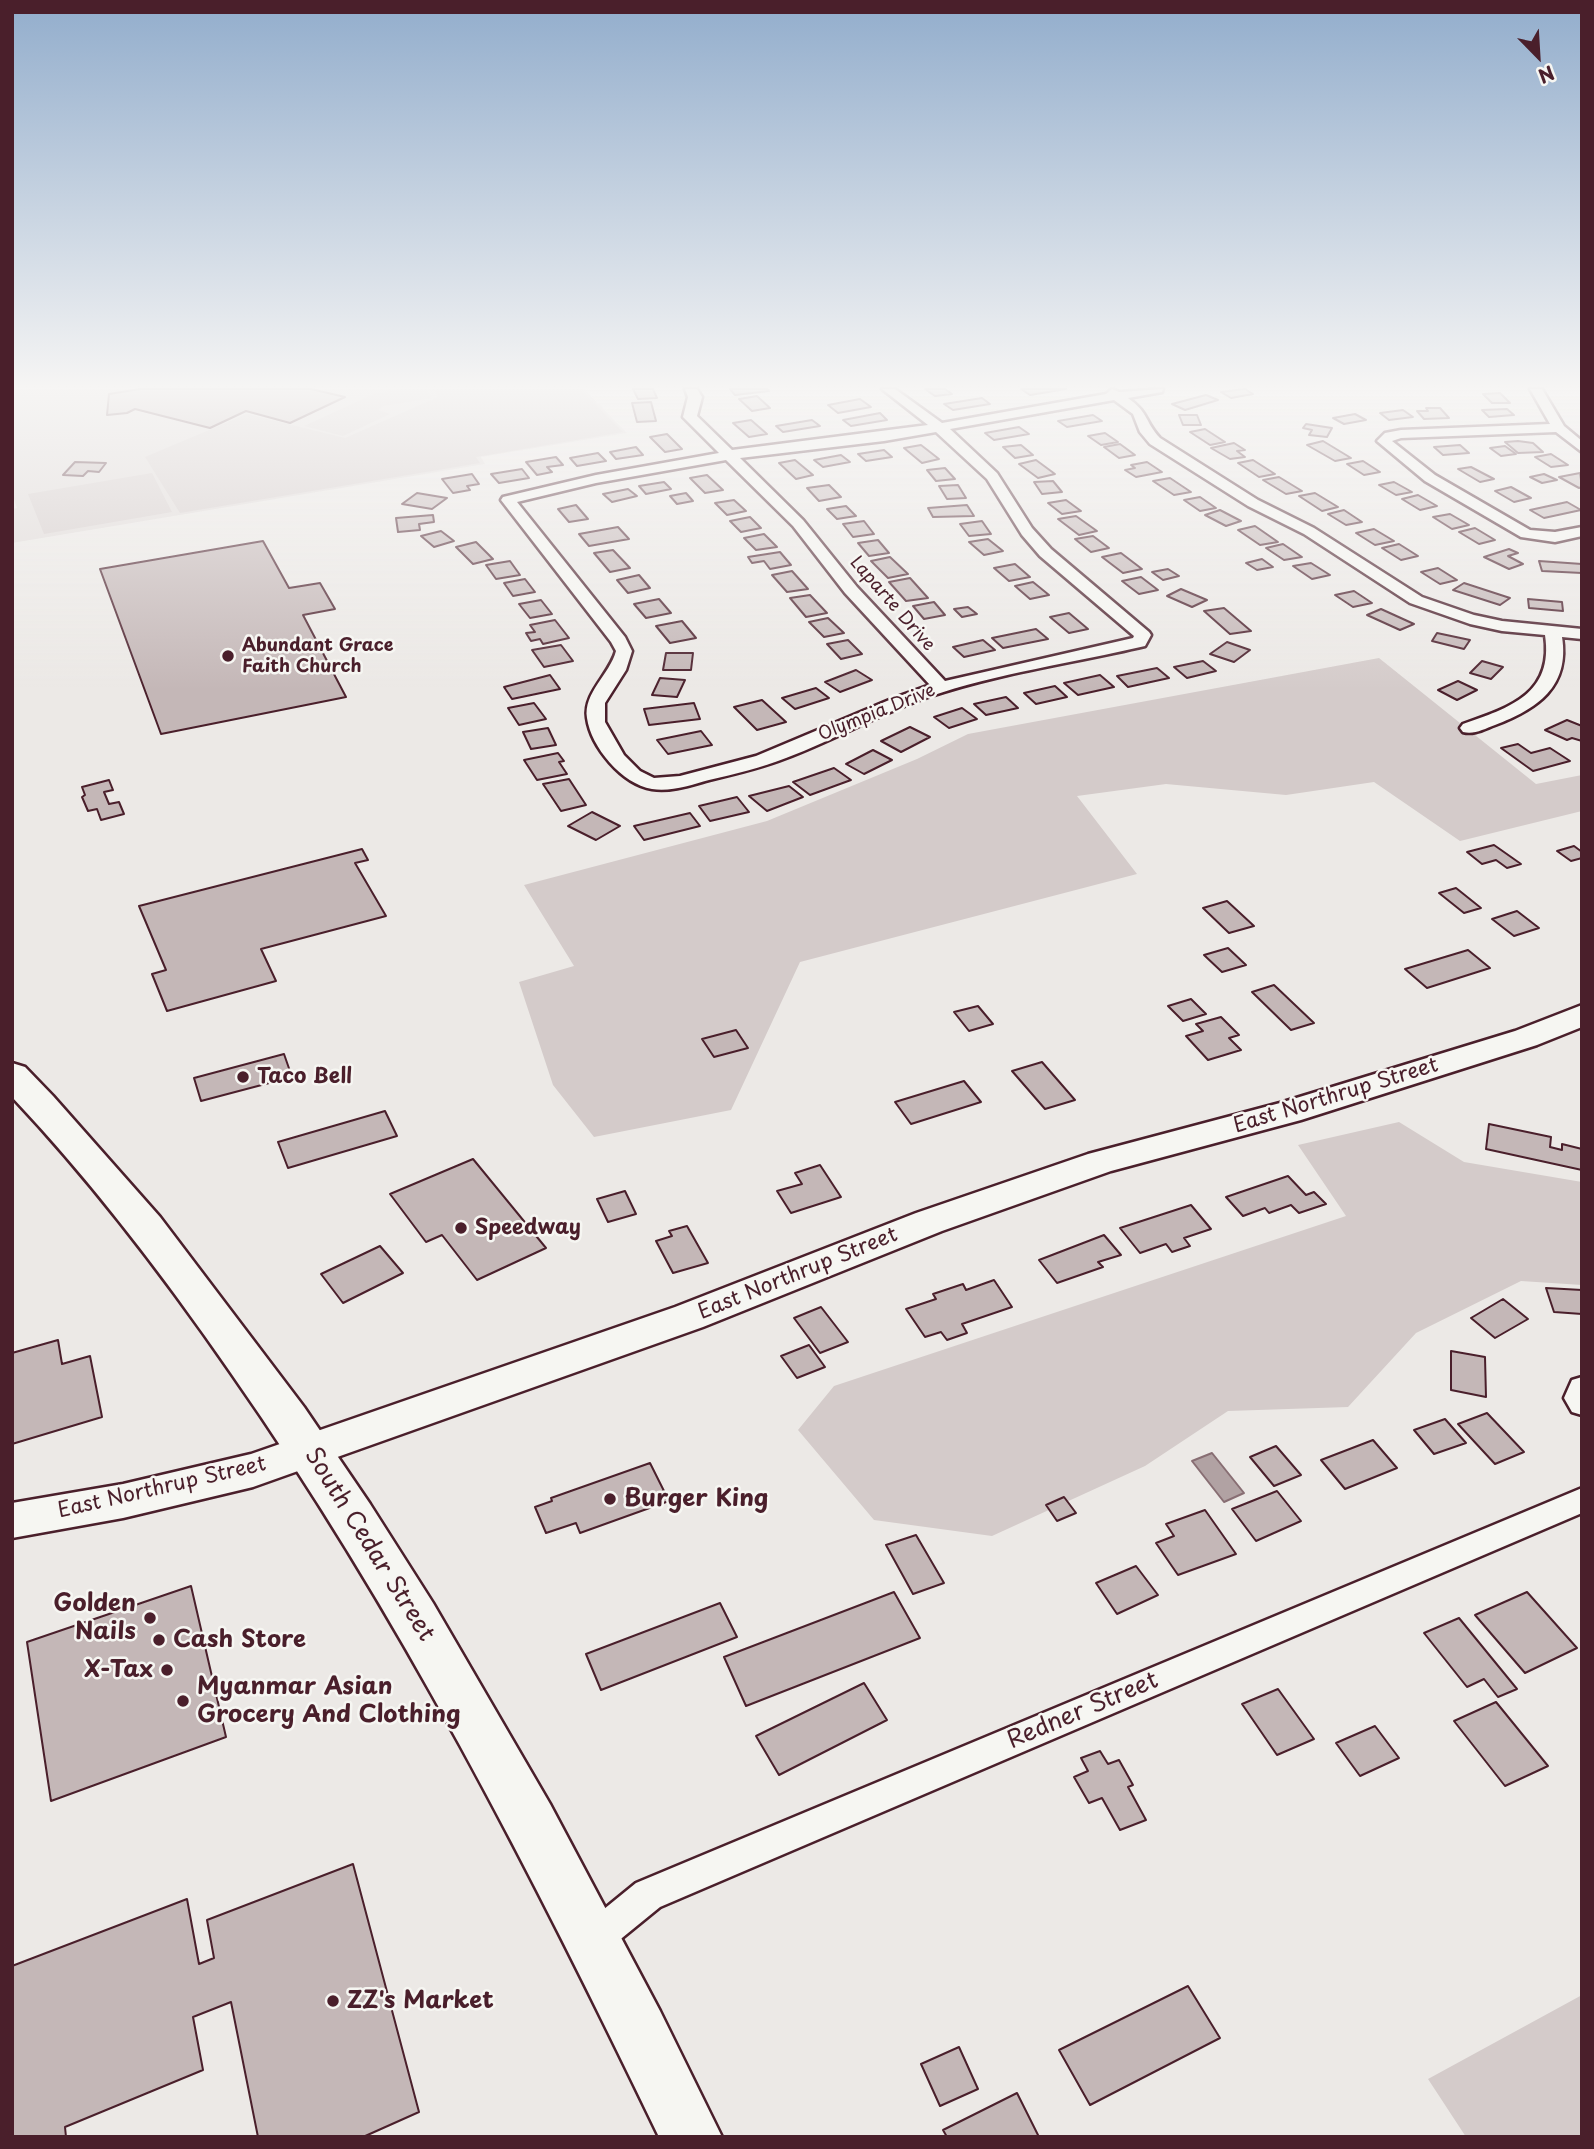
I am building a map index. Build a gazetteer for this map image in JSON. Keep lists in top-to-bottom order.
{
  "streets": {
    "main road": ["South Cedar Street"],
    "street": [
      "Laparte Drive",
      "Olympia Drive",
      "East Northrup Street",
      "Redner Street"
    ]
  },
  "crossings": [
    ["Laparte Drive", "Olympia Drive"],
    ["East Northrup Street", "South Cedar Street"],
    ["South Cedar Street", "Redner Street"]
  ],
  "places": [
    "Abundant Grace Faith Church",
    "Taco Bell",
    "Speedway",
    "Burger King",
    "Golden Nails",
    "Cash Store",
    "X-Tax",
    "Myanmar Asian Grocery And Clothing",
    "ZZ's Market"
  ],
  "north": "bottom right"
}
